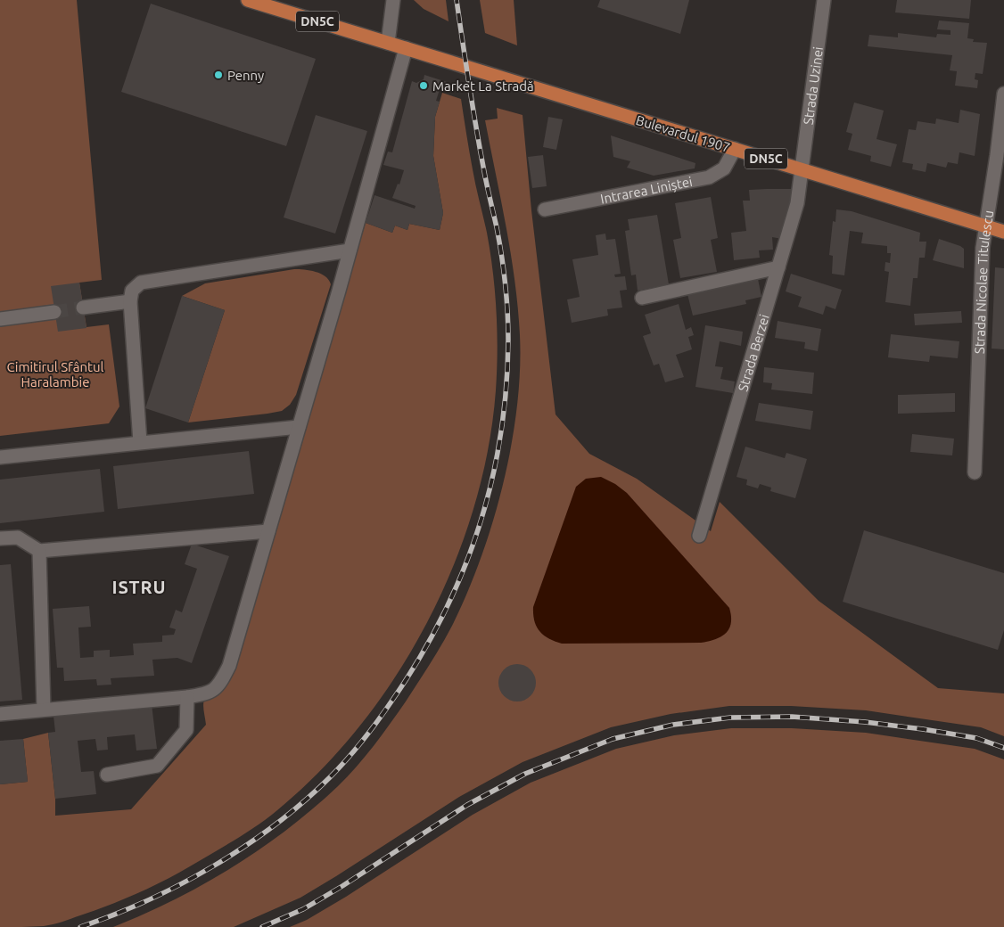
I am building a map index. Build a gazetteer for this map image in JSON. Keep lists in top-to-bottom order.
{
  "streets": {
    "main road": ["DN5C", "Bulevardul 1907"],
    "street": [
      "Strada Uzinei",
      "Intrarea Liniștei",
      "Strada Nicolae Titulescu",
      "Strada Berzei"
    ]
  },
  "crossings": [
    ["DN5C", "Bulevardul 1907"],
    ["Strada Uzinei", "Bulevardul 1907"],
    ["Strada Uzinei", "Strada Berzei"],
    ["Bulevardul 1907", "Intrarea Liniștei"],
    ["Bulevardul 1907", "Strada Nicolae Titulescu"],
    ["Bulevardul 1907", "Strada Berzei"]
  ],
  "districts": ["ISTRU"],
  "parks": ["Cimitirul Sfântul Haralambie"],
  "places": ["Penny", "Market La Stradă"]
}
